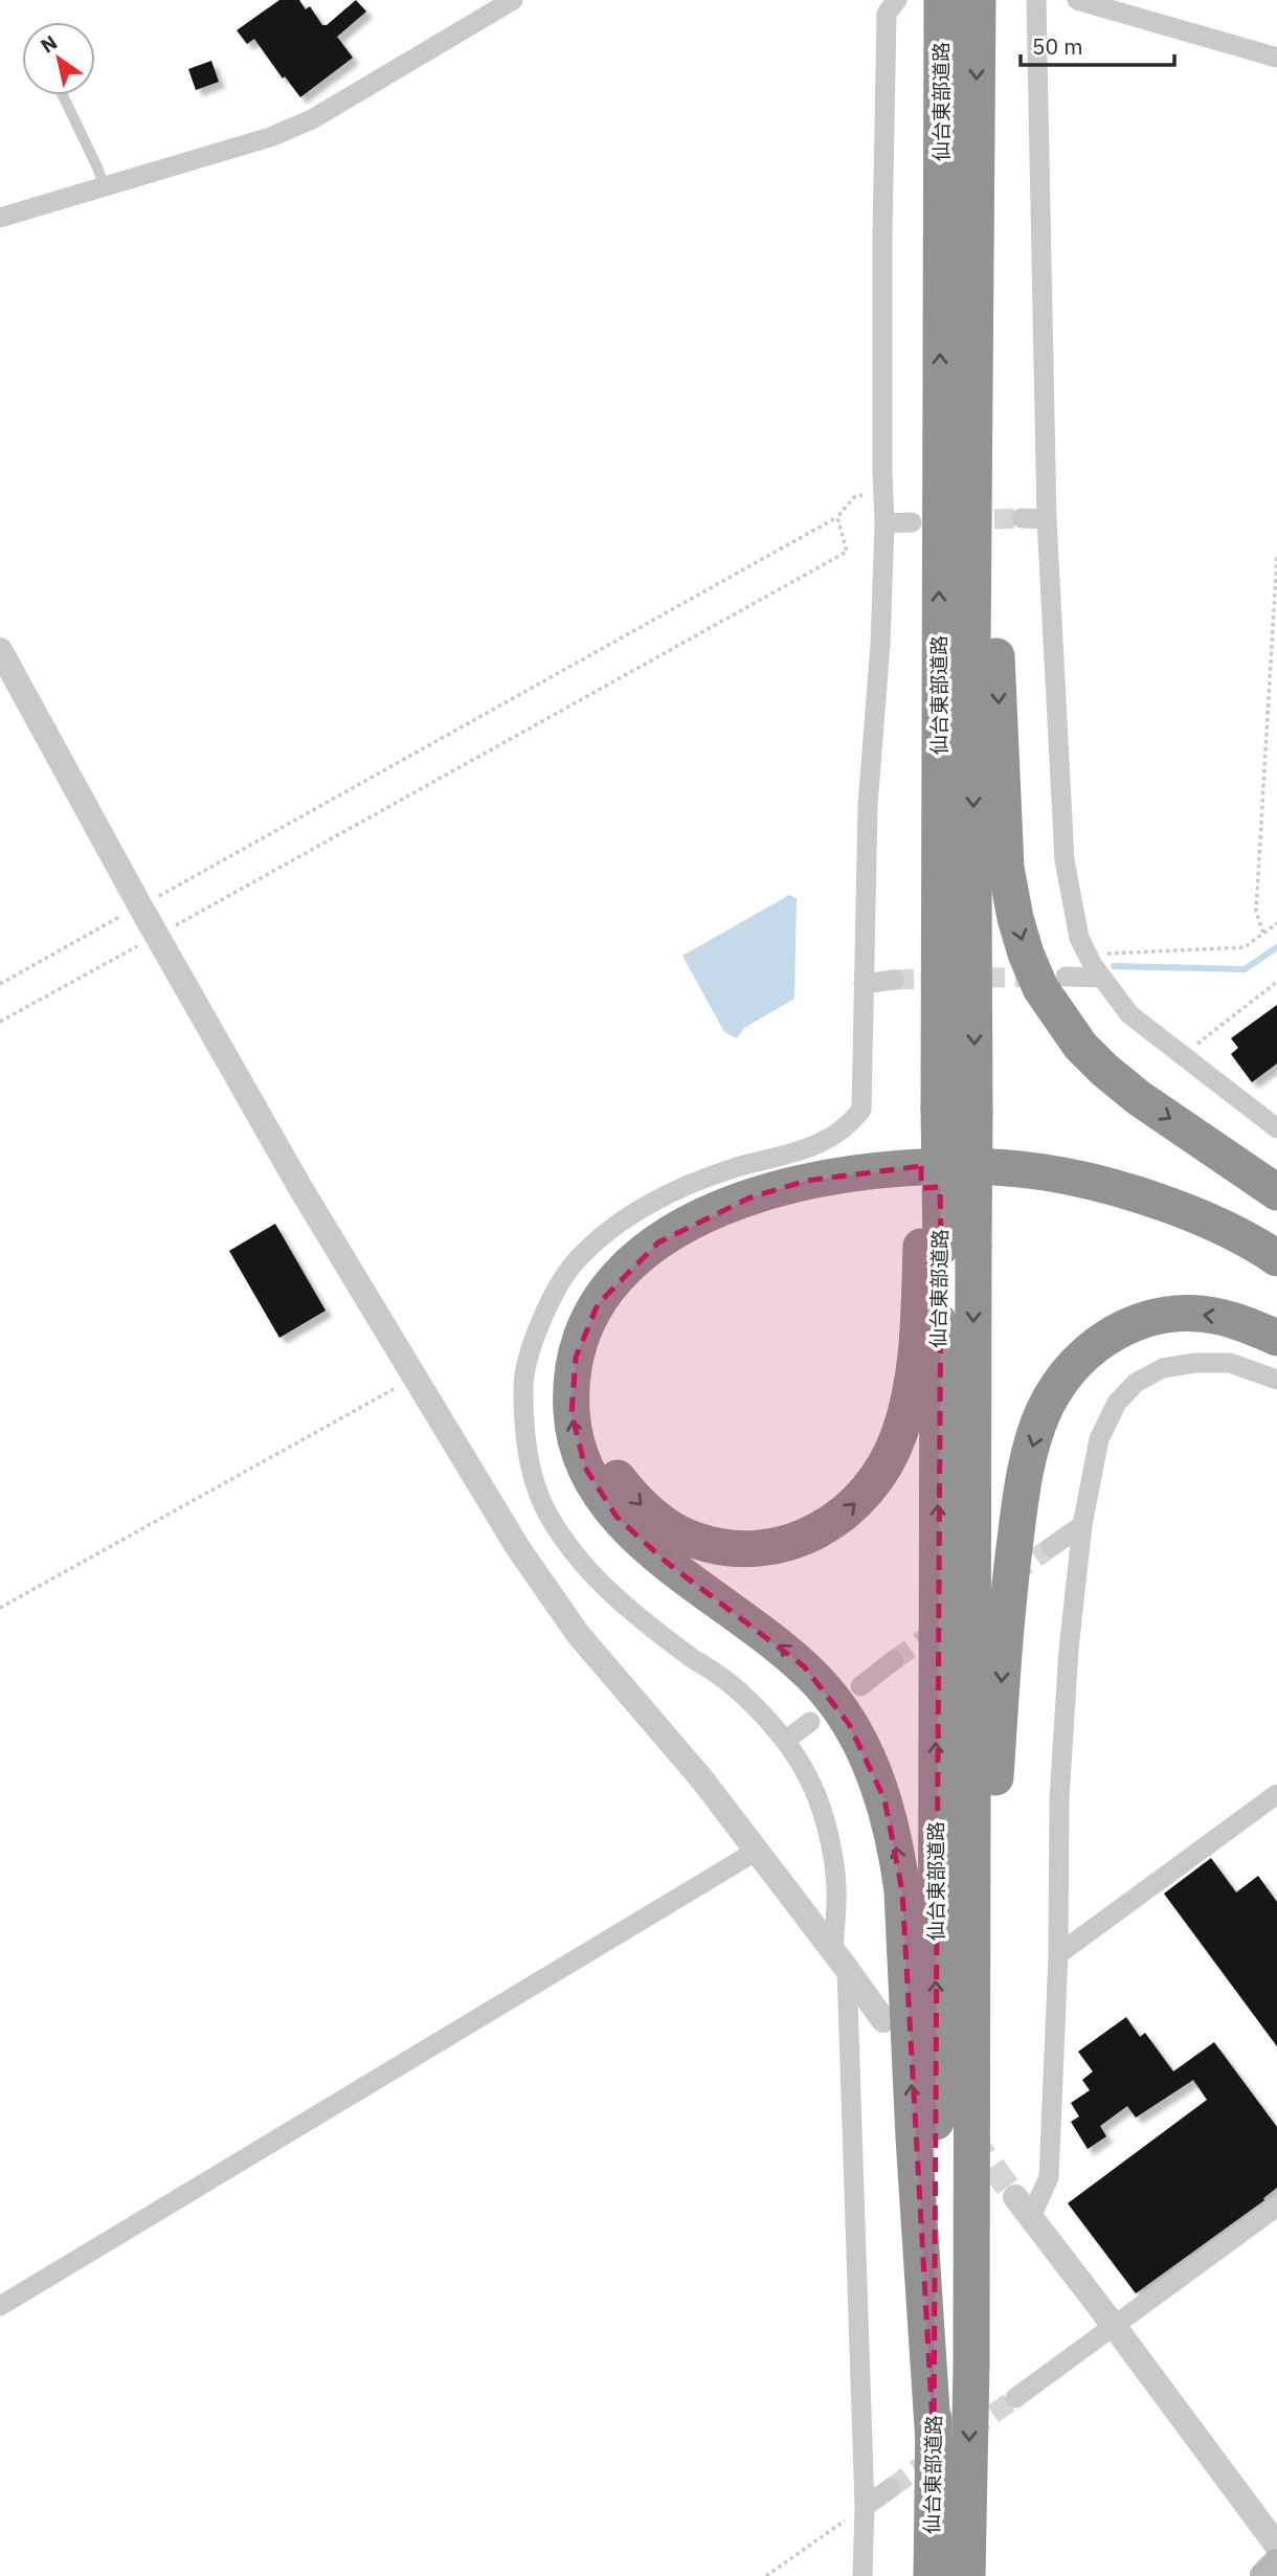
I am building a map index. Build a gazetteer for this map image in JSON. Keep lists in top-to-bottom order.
{
  "streets": {
    "highway": ["仙台東部道路"]
  },
  "scale_bar": "50 m",
  "north": "top left"
}
